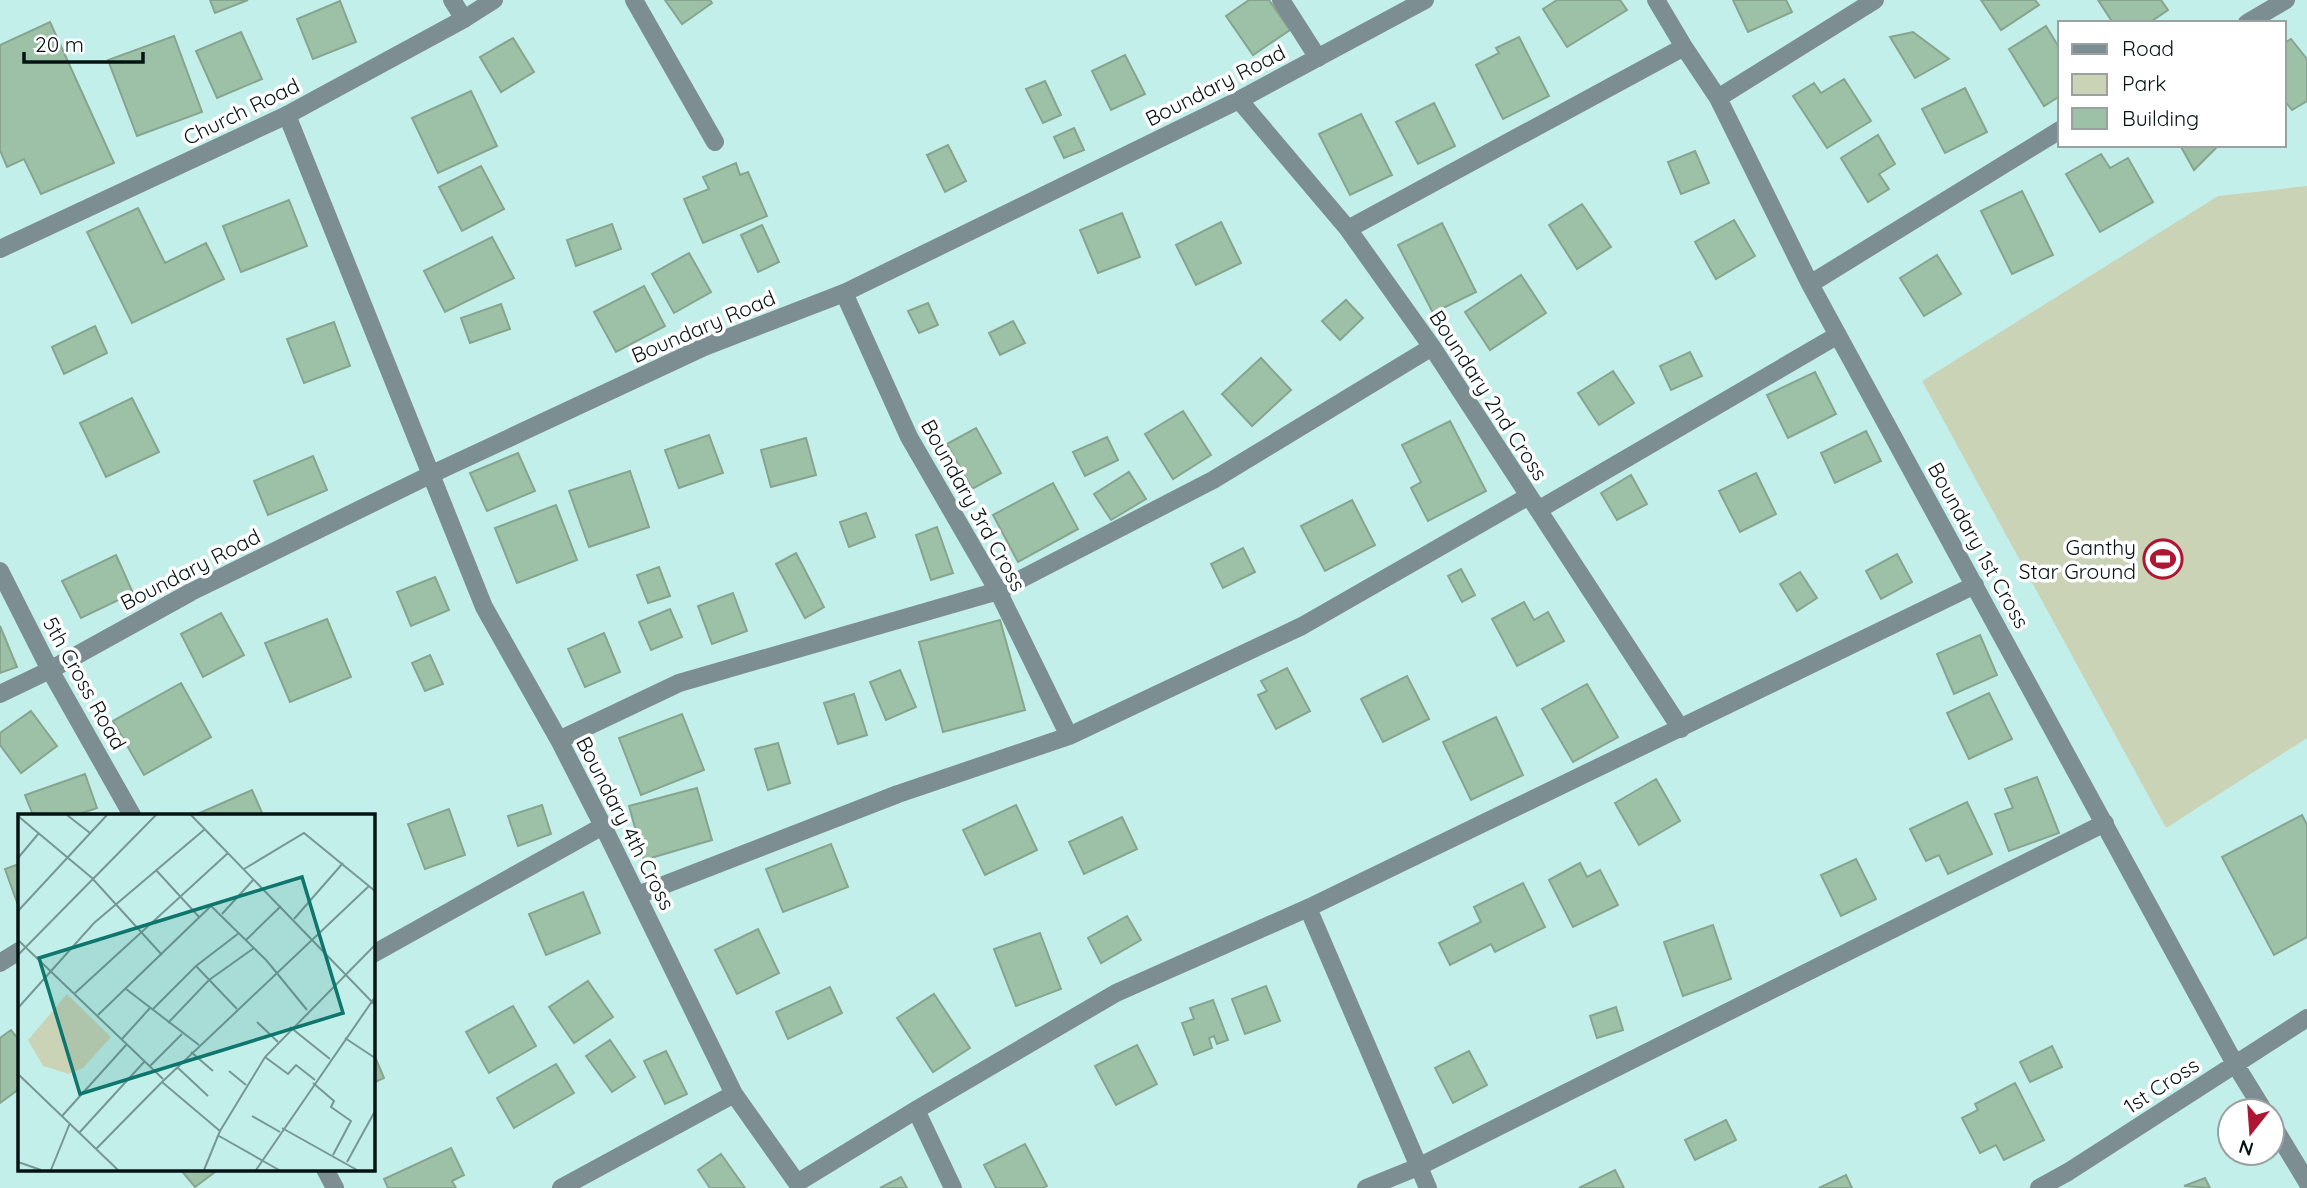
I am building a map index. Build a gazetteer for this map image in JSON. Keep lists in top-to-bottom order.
{
  "streets": {
    "street": [
      "Boundary Road",
      "Church Road",
      "Boundary 2nd Cross",
      "Boundary 3rd Cross",
      "Boundary 1st Cross",
      "5th Cross Road",
      "Boundary 4th Cross",
      "1st Cross"
    ]
  },
  "crossings": [
    ["Boundary Road", "Boundary 2nd Cross"],
    ["Boundary Road", "Boundary 3rd Cross"],
    ["Boundary Road", "5th Cross Road"],
    ["Boundary Road", "Boundary 4th Cross"],
    ["Church Road", "Boundary 4th Cross"],
    ["Boundary 1st Cross", "1st Cross"]
  ],
  "places": {
    "sports": ["Ganthy Star Ground"]
  },
  "legend": ["Road", "Park", "Building"],
  "scale_bar": "20 m",
  "north": "bottom"
}
